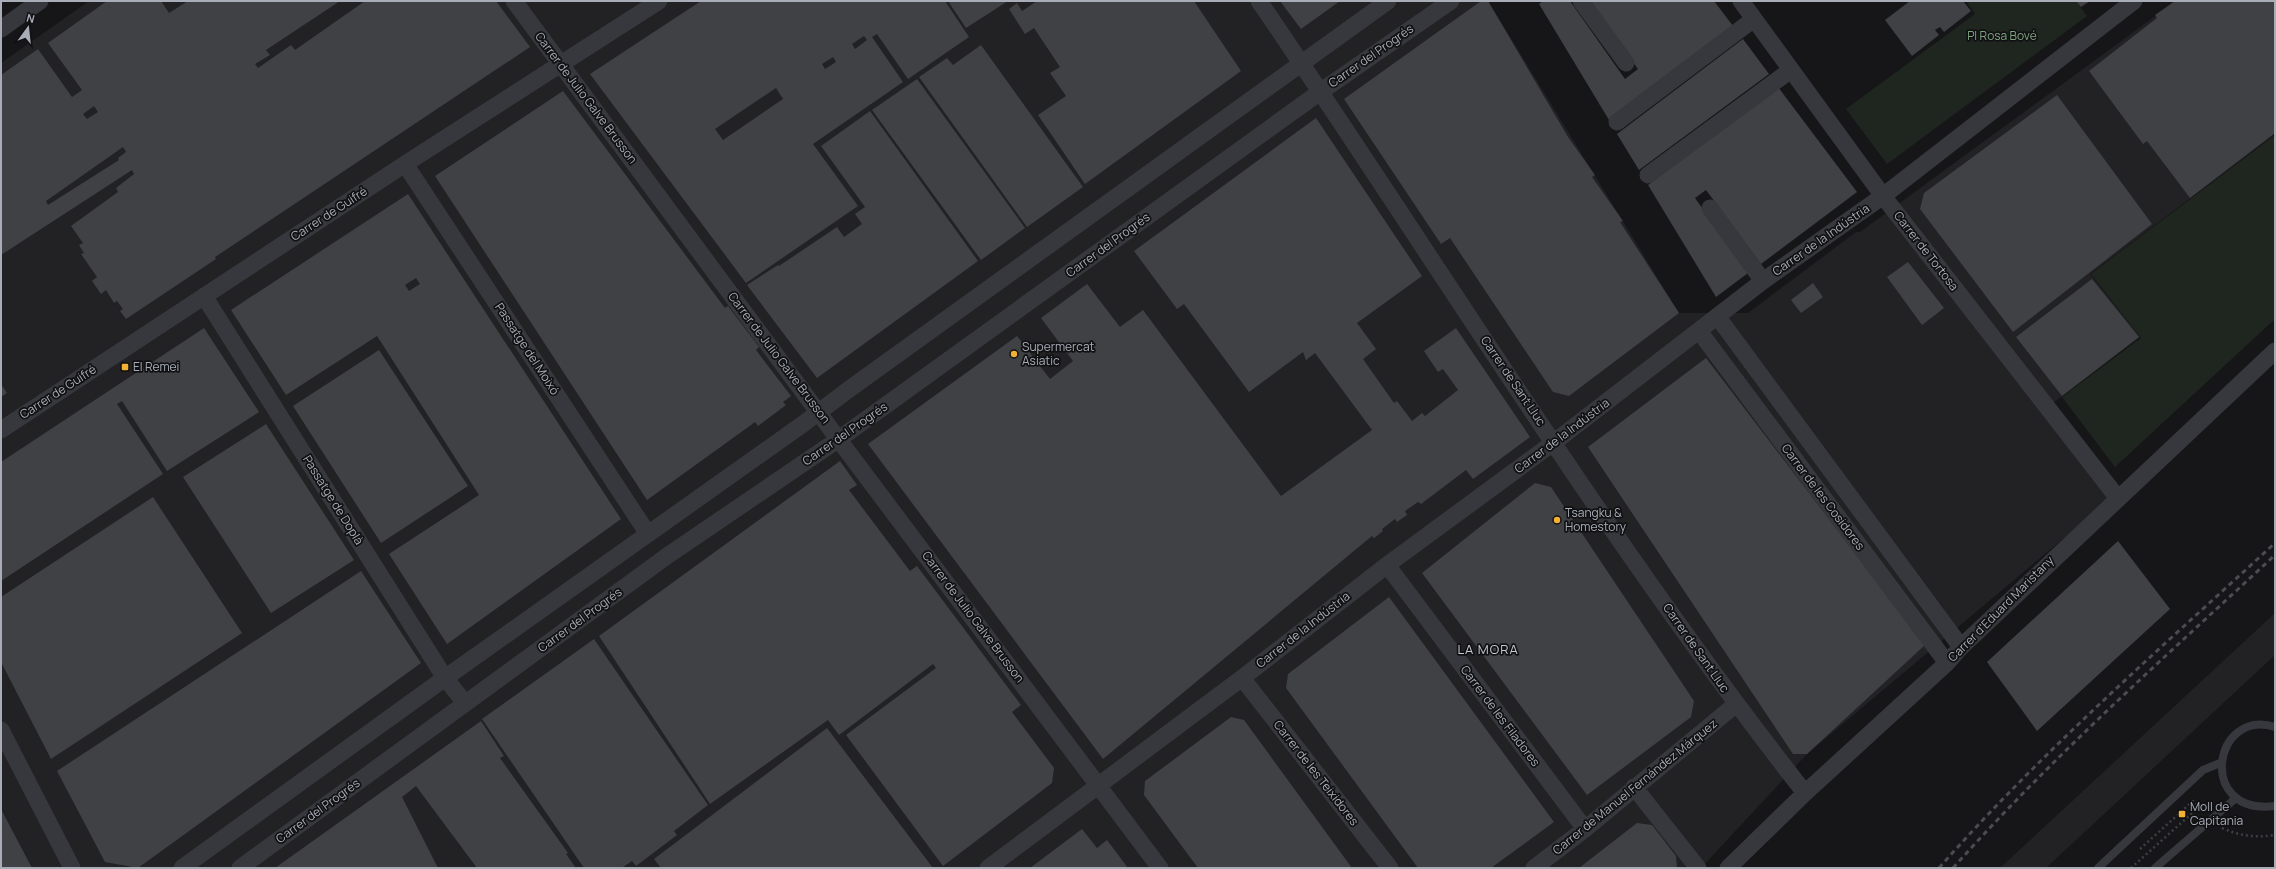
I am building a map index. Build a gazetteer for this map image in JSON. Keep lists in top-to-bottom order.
{
  "streets": {
    "street": [
      "Carrer del Progrés",
      "Carrer de Julio Galve Brusson",
      "Carrer de Guifré",
      "Carrer de la Indústria",
      "Carrer de Tortosa",
      "Passatge del Moixó",
      "Carrer de Sant Lluc",
      "Carrer de les Cosidores",
      "Passatge de Doplà",
      "Carrer d'Eduard Maristany",
      "Carrer de les Filadores",
      "Carrer de les Teixidores",
      "Carrer de Manuel Fernández Márquez"
    ]
  },
  "crossings": [
    ["Carrer del Progrés", "Carrer de Julio Galve Brusson"],
    ["Carrer del Progrés", "Carrer de Sant Lluc"],
    ["Carrer del Progrés", "Passatge de Doplà"],
    ["Carrer de Julio Galve Brusson", "Carrer de Guifré"],
    ["Carrer de Julio Galve Brusson", "Carrer de la Indústria"],
    ["Carrer de Guifré", "Passatge del Moixó"],
    ["Carrer de Guifré", "Passatge de Doplà"],
    ["Carrer de la Indústria", "Carrer de Tortosa"],
    ["Carrer de la Indústria", "Carrer de Sant Lluc"],
    ["Carrer de la Indústria", "Carrer de les Cosidores"],
    ["Carrer de la Indústria", "Carrer de les Filadores"],
    ["Carrer de la Indústria", "Carrer de les Teixidores"],
    ["Carrer de Tortosa", "Carrer d'Eduard Maristany"],
    ["Carrer de Sant Lluc", "Carrer d'Eduard Maristany"],
    ["Carrer de Sant Lluc", "Carrer de Manuel Fernández Márquez"],
    ["Carrer de les Cosidores", "Carrer d'Eduard Maristany"],
    ["Carrer de les Filadores", "Carrer de Manuel Fernández Márquez"]
  ],
  "districts": ["LA MORA"],
  "parks": ["Pl Rosa Bové"],
  "places": {
    "other": ["Supermercat Asiatic", "Tsangku & Homestory"],
    "transit": ["El Remei", "Moll de Capitania"]
  },
  "north": "top"
}
